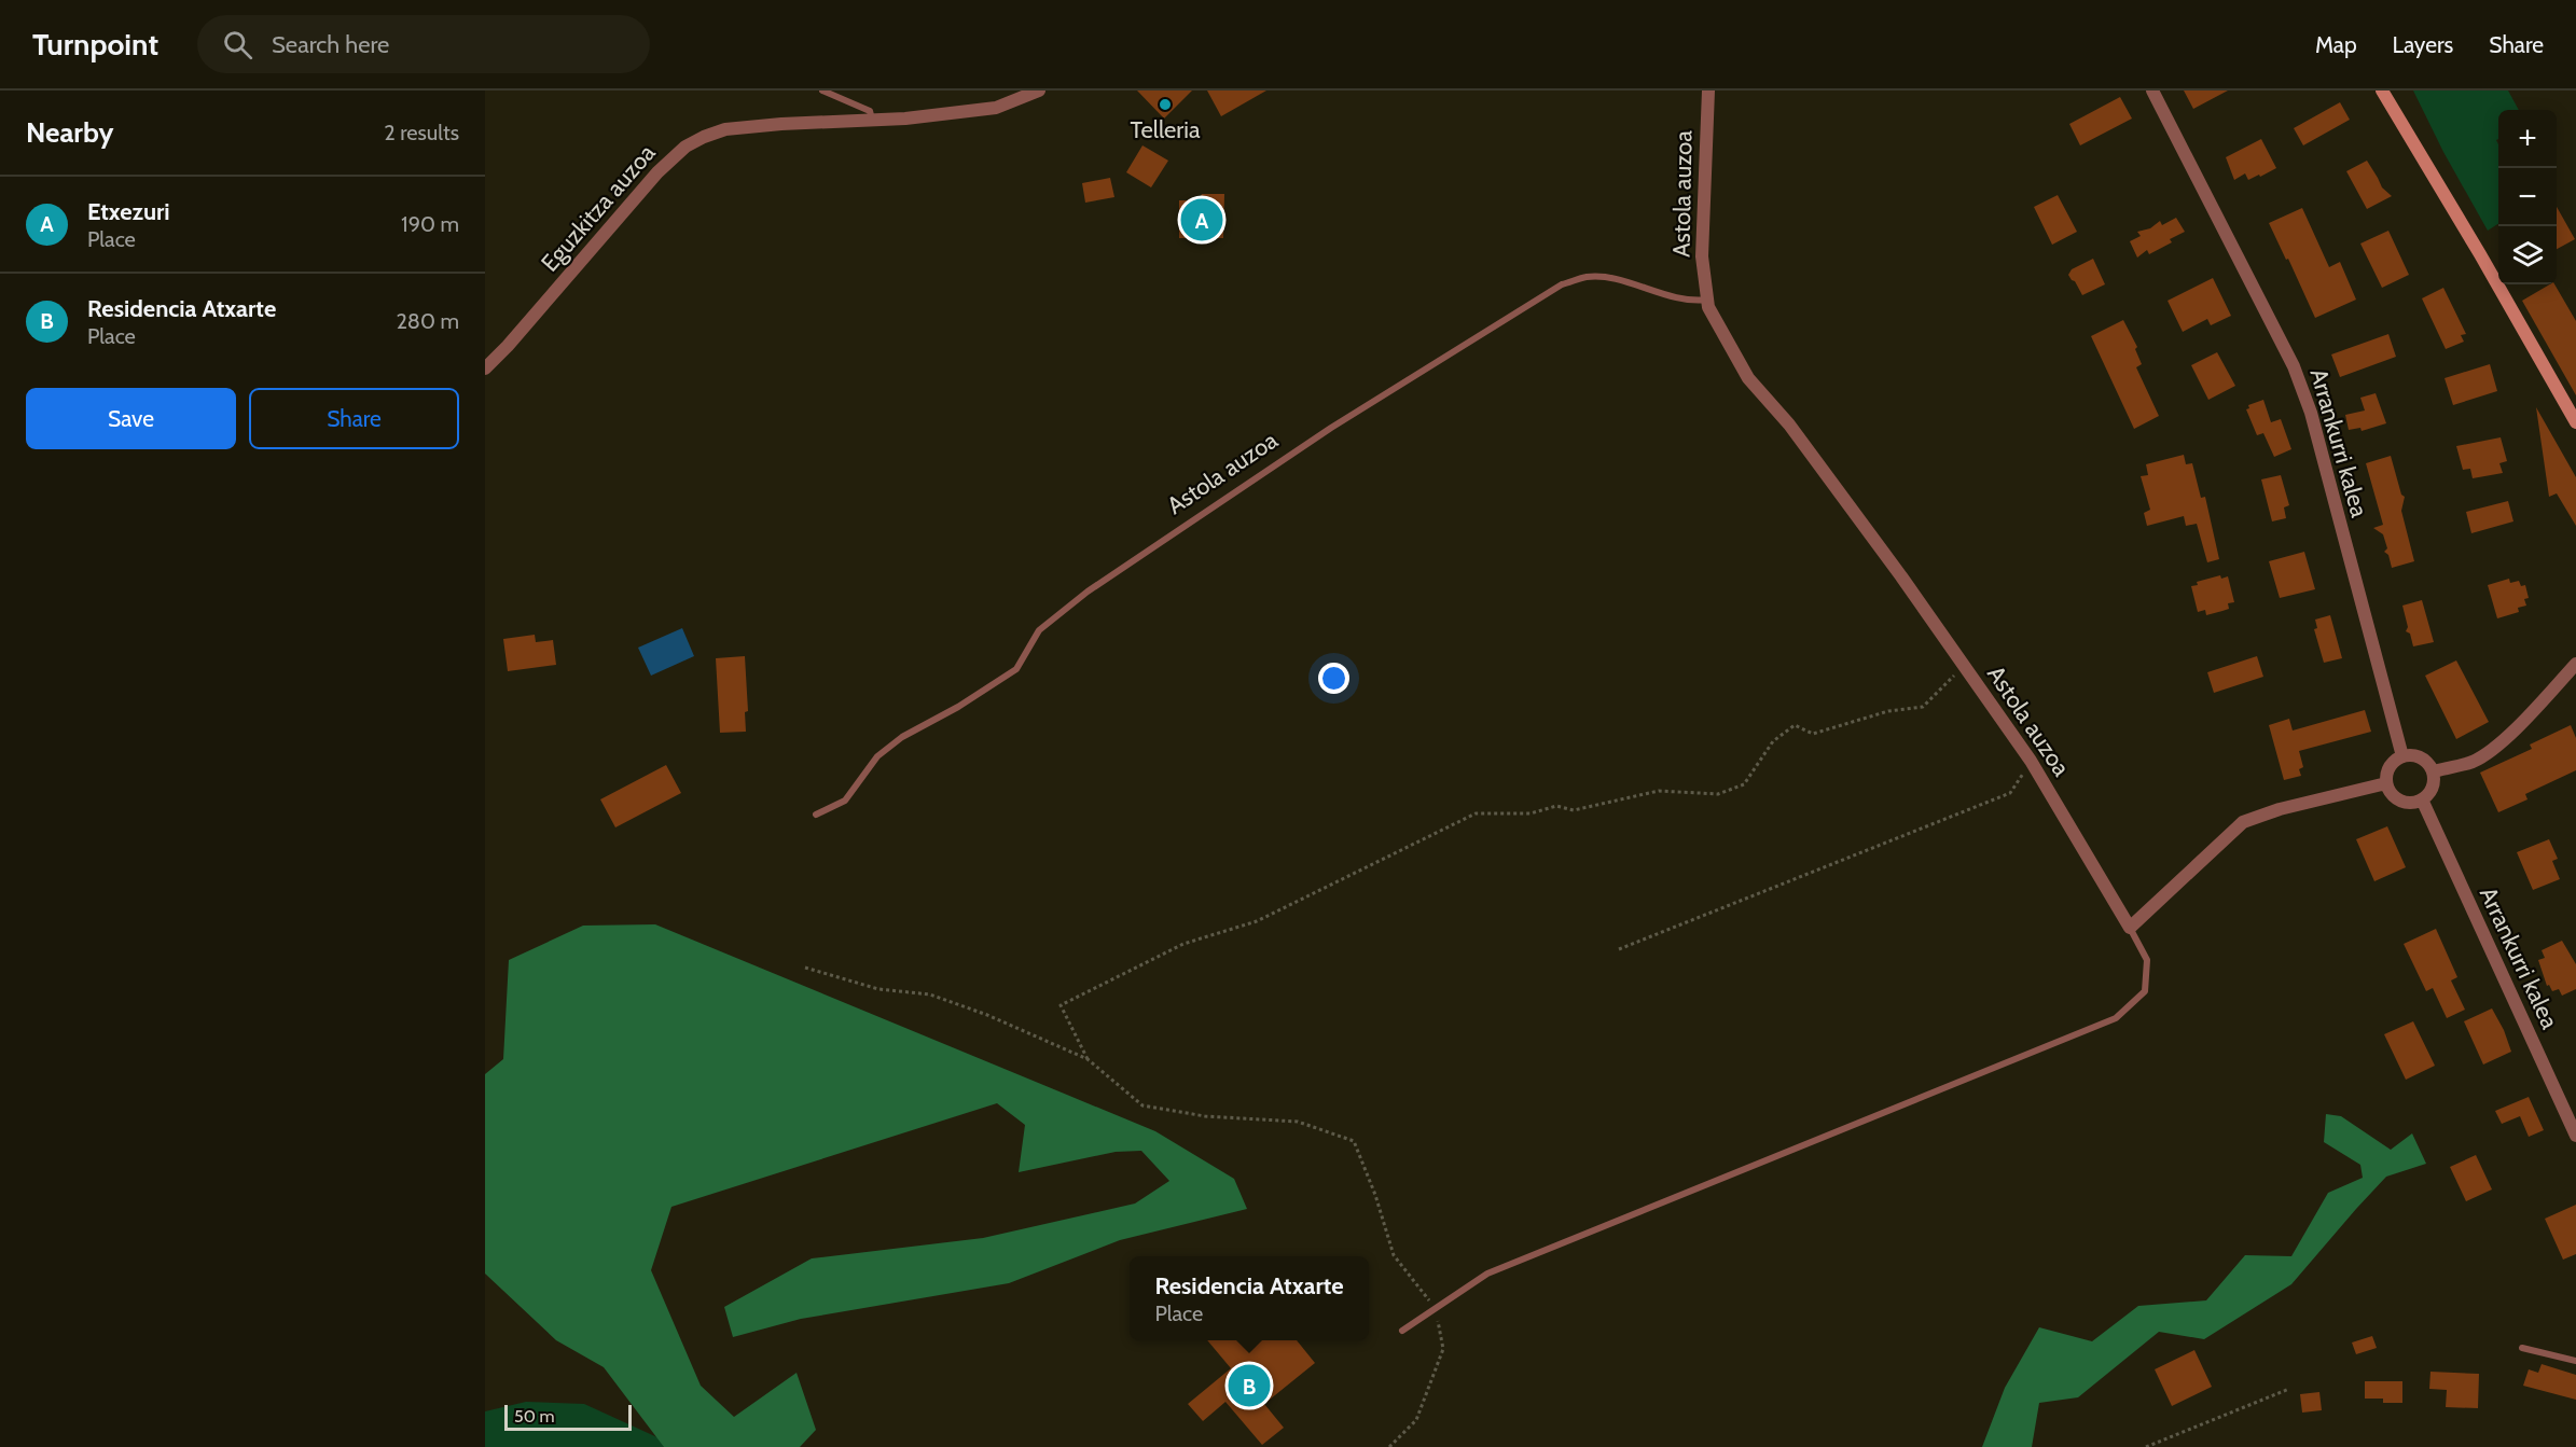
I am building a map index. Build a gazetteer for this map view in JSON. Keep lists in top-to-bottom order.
{
  "streets": {
    "street": ["Astola auzoa", "Eguzkitza auzoa", "Arrankurri kalea"]
  },
  "places": ["Telleria"],
  "scale_bar": "50 m",
  "page": {
    "header": "Turnpoint",
    "search": "Search here",
    "nav": ["Map", "Layers", "Share"],
    "heading": ["Nearby", "2 results"],
    "map_buttons": ["+", "−"],
    "list": [
      {
        "mark": "A",
        "name": "Etxezuri",
        "note": "Place",
        "value": "190 m"
      },
      {
        "mark": "B",
        "name": "Residencia Atxarte",
        "note": "Place",
        "value": "280 m"
      }
    ],
    "pins": ["A", "B"],
    "buttons": ["Save", "Share"],
    "popup": ["Residencia Atxarte", "Place"],
    "scale": "50 m"
  }
}
